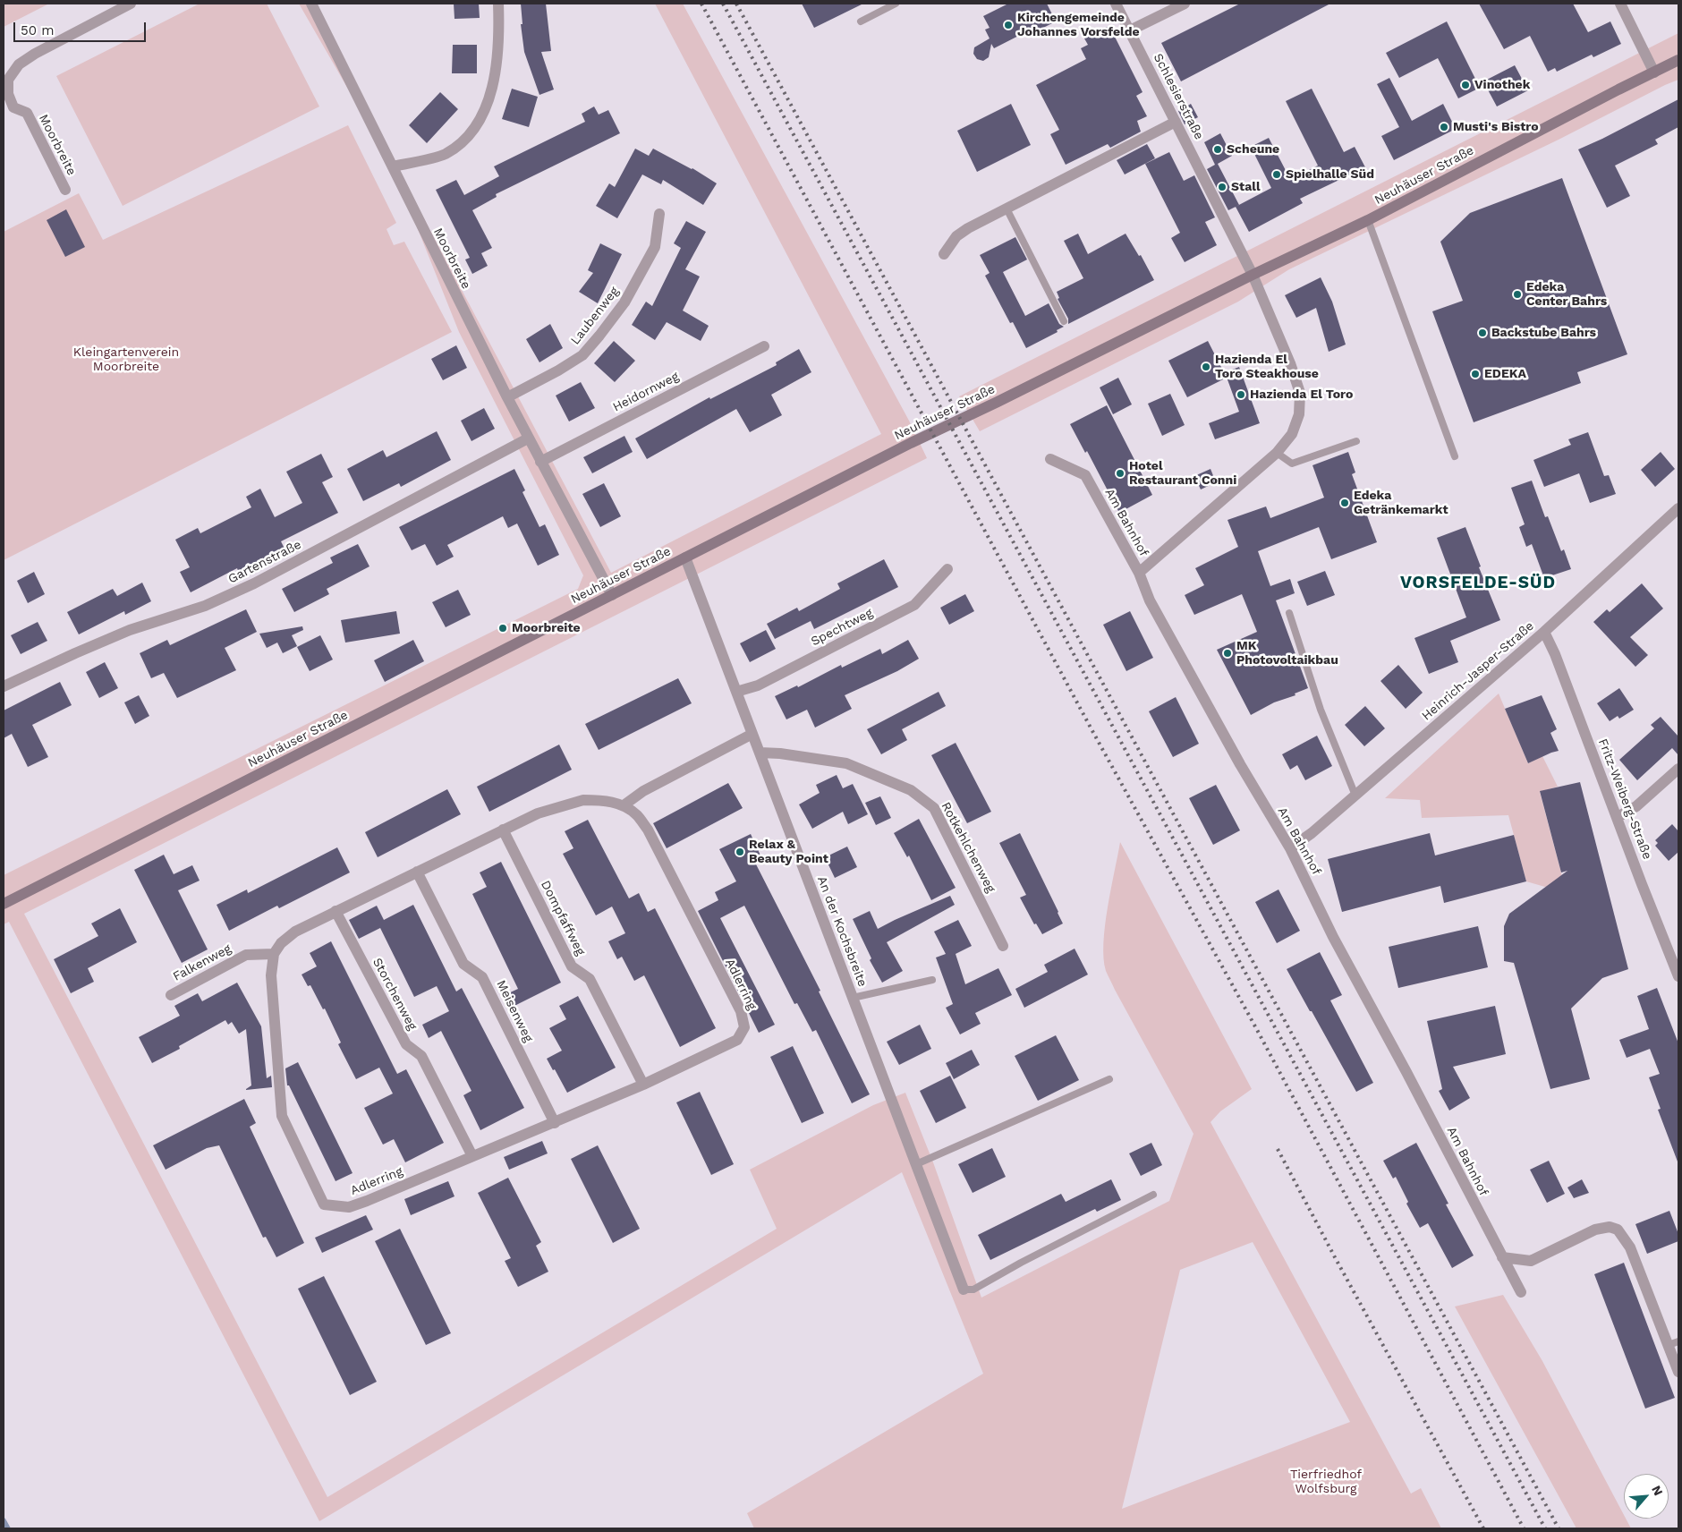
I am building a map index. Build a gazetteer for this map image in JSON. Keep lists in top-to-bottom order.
{
  "streets": {
    "main road": ["Neuhäuser Straße"],
    "street": [
      "Schlesierstraße",
      "Moorbreite",
      "Laubenweg",
      "Heidornweg",
      "Am Bahnhof",
      "Gartenstraße",
      "Spechtweg",
      "Heinrich-Jasper-Straße",
      "Fritz-Weiberg-Straße",
      "Rotkehlchenweg",
      "Dompfaffweg",
      "An der Kochsbreite",
      "Falkenweg",
      "Adlerring",
      "Storchenweg",
      "Meisenweg"
    ]
  },
  "crossings": [
    ["Schlesierstraße", "Neuhäuser Straße"],
    ["Moorbreite", "Neuhäuser Straße"],
    ["Moorbreite", "Laubenweg"],
    ["Moorbreite", "Heidornweg"],
    ["Moorbreite", "Gartenstraße"],
    ["Neuhäuser Straße", "An der Kochsbreite"],
    ["Am Bahnhof", "Heinrich-Jasper-Straße"],
    ["Spechtweg", "An der Kochsbreite"],
    ["Heinrich-Jasper-Straße", "Fritz-Weiberg-Straße"],
    ["Rotkehlchenweg", "An der Kochsbreite"],
    ["Dompfaffweg", "Adlerring"],
    ["Falkenweg", "Adlerring"],
    ["Adlerring", "Storchenweg"],
    ["Adlerring", "Meisenweg"]
  ],
  "districts": ["VORSFELDE-SÜD"],
  "parks": ["Kleingartenverein Moorbreite", "Tierfriedhof Wolfsburg"],
  "places": [
    "Kirchengemeinde Johannes Vorsfelde",
    "Vinothek",
    "Musti's Bistro",
    "Scheune",
    "Spielhalle Süd",
    "Stall",
    "Edeka Center Bahrs",
    "Backstube Bahrs",
    "Hazienda El Toro Steakhouse",
    "EDEKA",
    "Hazienda El Toro",
    "Hotel Restaurant Conni",
    "Edeka Getränkemarkt",
    "Moorbreite",
    "MK Photovoltaikbau",
    "Relax & Beauty Point"
  ],
  "scale_bar": "50 m",
  "north": "top right"
}
